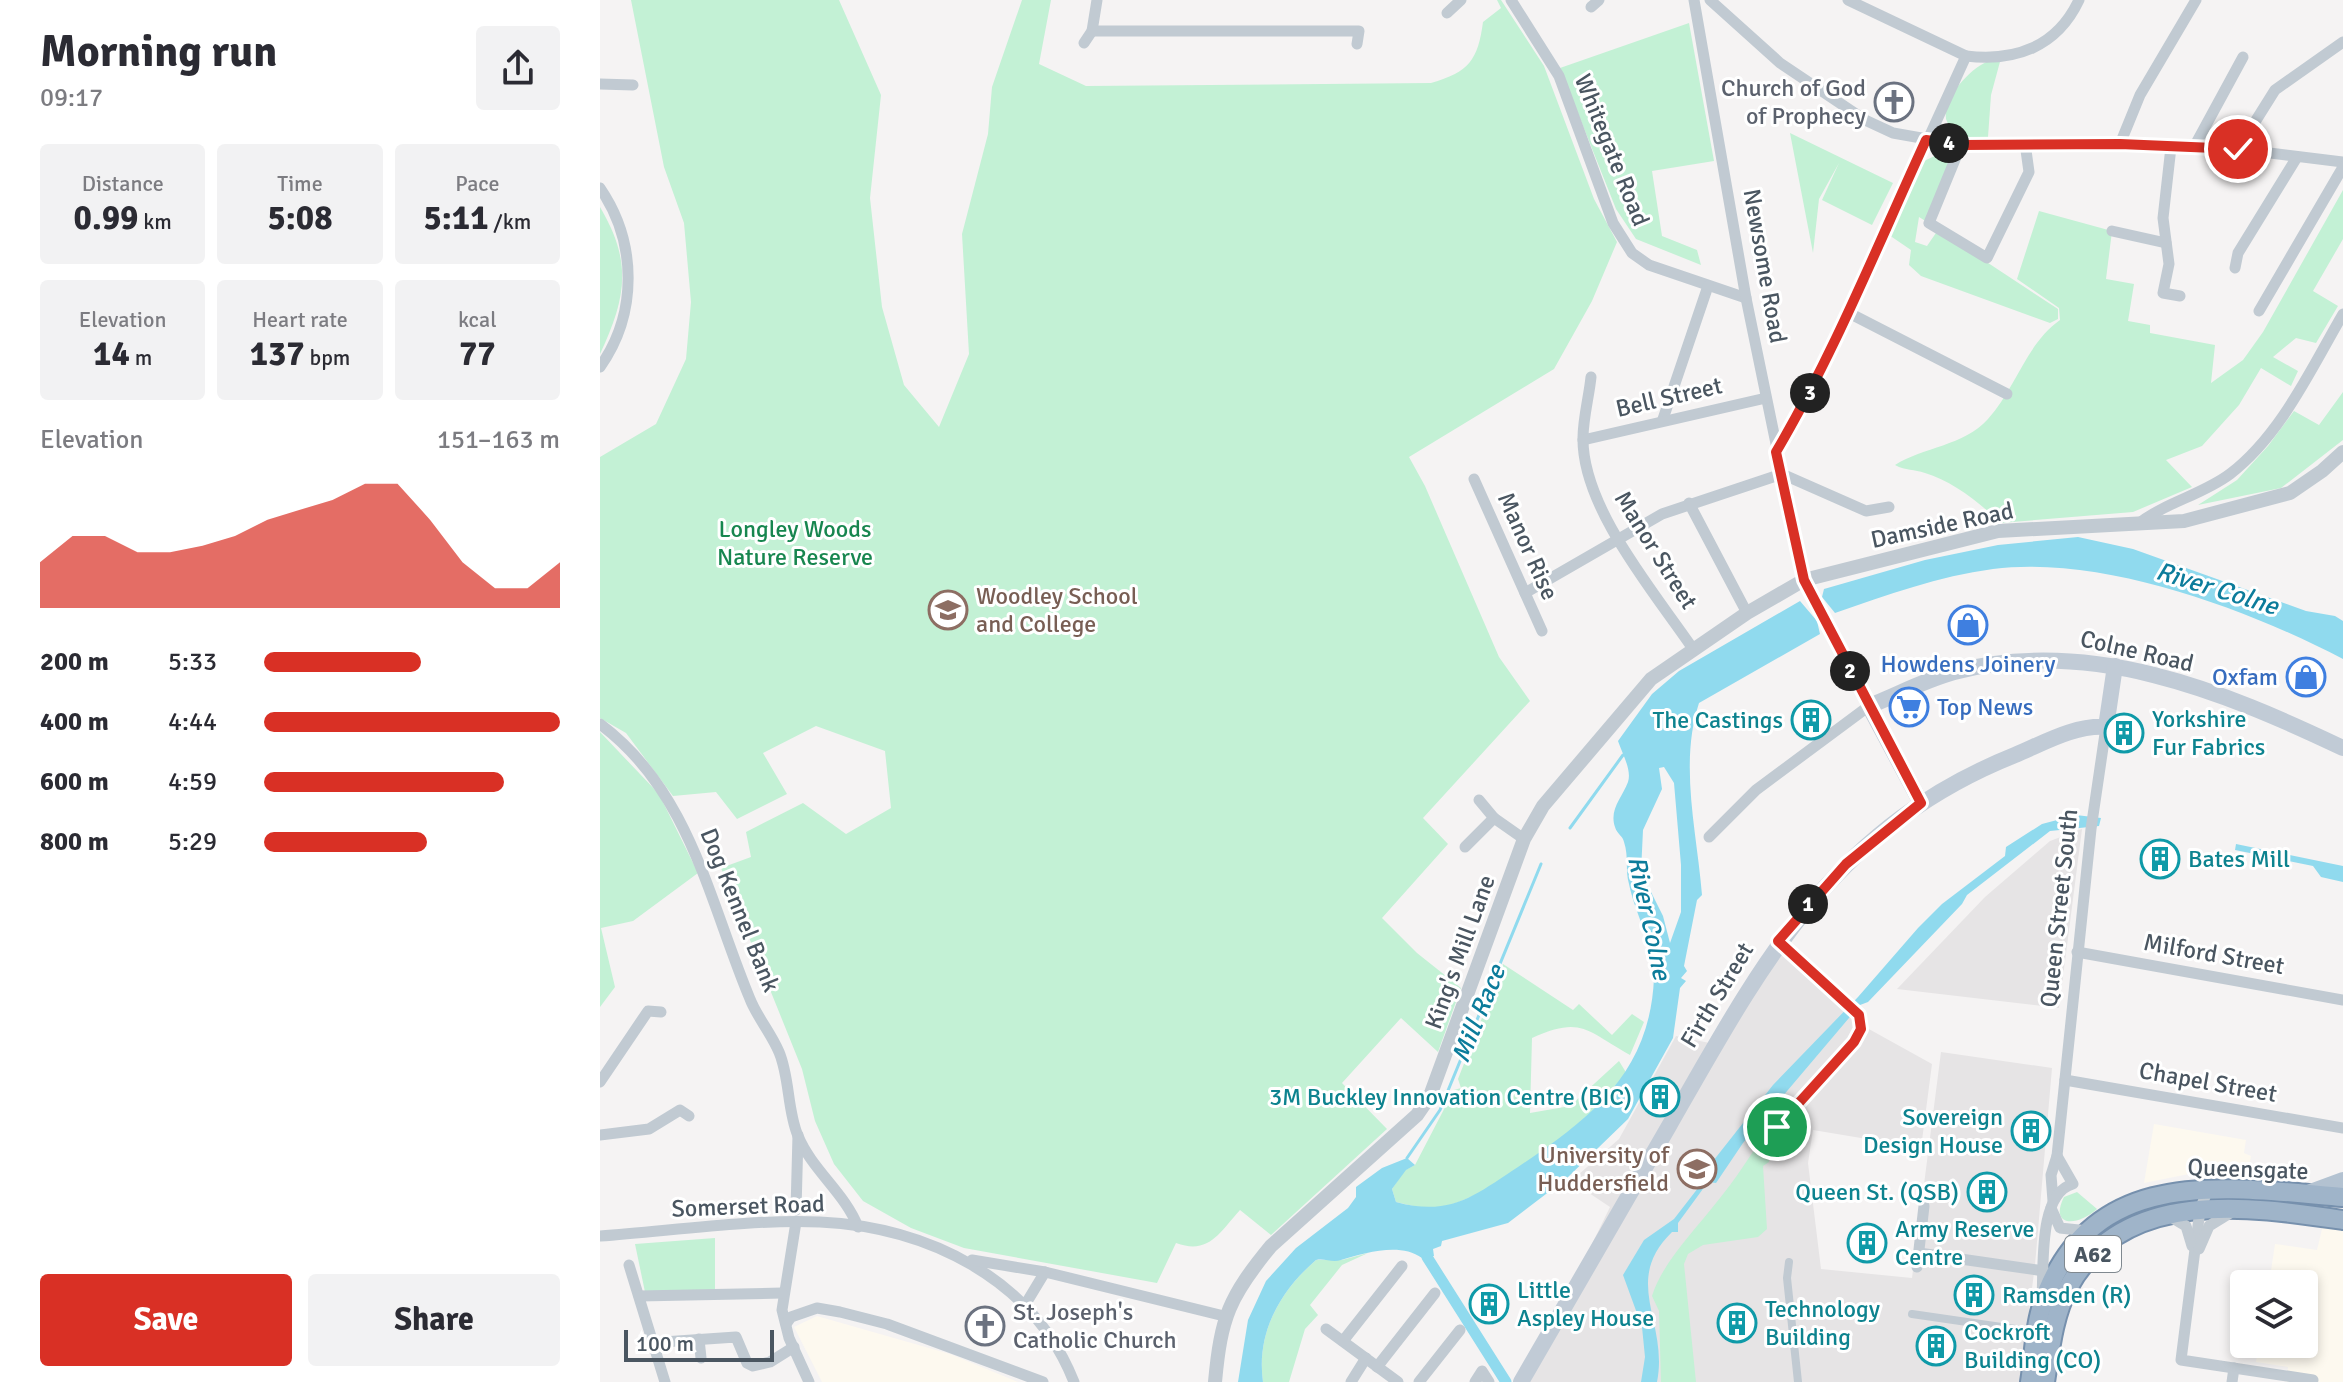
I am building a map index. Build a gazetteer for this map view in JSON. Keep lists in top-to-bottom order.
{
  "streets": {
    "highway": ["Queensgate", "A62"],
    "main road": ["Colne Road", "Queen Street South", "Firth Street"],
    "street": [
      "Whitegate Road",
      "Newsome Road",
      "Bell Street",
      "Damside Road",
      "Manor Rise",
      "Manor Street",
      "Dog Kennel Bank",
      "King's Mill Lane",
      "Milford Street",
      "Chapel Street",
      "Somerset Road"
    ]
  },
  "crossings": [
    ["Whitegate Road", "Newsome Road"],
    ["Newsome Road", "Bell Street"],
    ["Newsome Road", "Damside Road"],
    ["Newsome Road", "Colne Road"],
    ["Newsome Road", "King's Mill Lane"],
    ["Bell Street", "Manor Street"],
    ["Damside Road", "King's Mill Lane"],
    ["Manor Street", "King's Mill Lane"],
    ["Colne Road", "Queen Street South"],
    ["Queen Street South", "Milford Street"],
    ["Queen Street South", "Firth Street"],
    ["Queen Street South", "Chapel Street"],
    ["Queen Street South", "Queensgate"],
    ["Dog Kennel Bank", "Somerset Road"]
  ],
  "water": ["River Colne", "Mill Race"],
  "parks": ["Longley Woods Nature Reserve"],
  "places": {
    "church": ["Church of God of Prophecy", "St. Joseph's Catholic Church"],
    "school or university": ["Woodley School and College", "University of Huddersfield"],
    "shop": ["Howdens Joinery", "Oxfam"],
    "supermarket": ["Top News"],
    "building": [
      "The Castings",
      "Yorkshire Fur Fabrics",
      "Bates Mill",
      "3M Buckley Innovation Centre (BIC)",
      "Sovereign Design House",
      "Queen St. (QSB)",
      "Army Reserve Centre",
      "Ramsden (R)",
      "Little Aspley House",
      "Technology Building",
      "Cockroft Building (CO)"
    ]
  },
  "scale_bar": "100 m",
  "page": {
    "heading": ["Morning run", "09:17"],
    "pins": [
      "4",
      "3",
      "2",
      "1"
    ],
    "stats": [
      ["Distance", "0.99 km"],
      ["Time", "5:08"],
      ["Pace", "5:11 /km"],
      ["Elevation", "14 m"],
      ["Heart rate", "137 bpm"],
      ["kcal", "77"]
    ],
    "chart": ["Elevation", "151–163 m"],
    "list": [
      {
        "name": "200 m",
        "note": "5:33"
      },
      {
        "name": "400 m",
        "note": "4:44"
      },
      {
        "name": "600 m",
        "note": "4:59"
      },
      {
        "name": "800 m",
        "note": "5:29"
      }
    ],
    "buttons": ["Save", "Share"],
    "scale": "100 m"
  }
}
